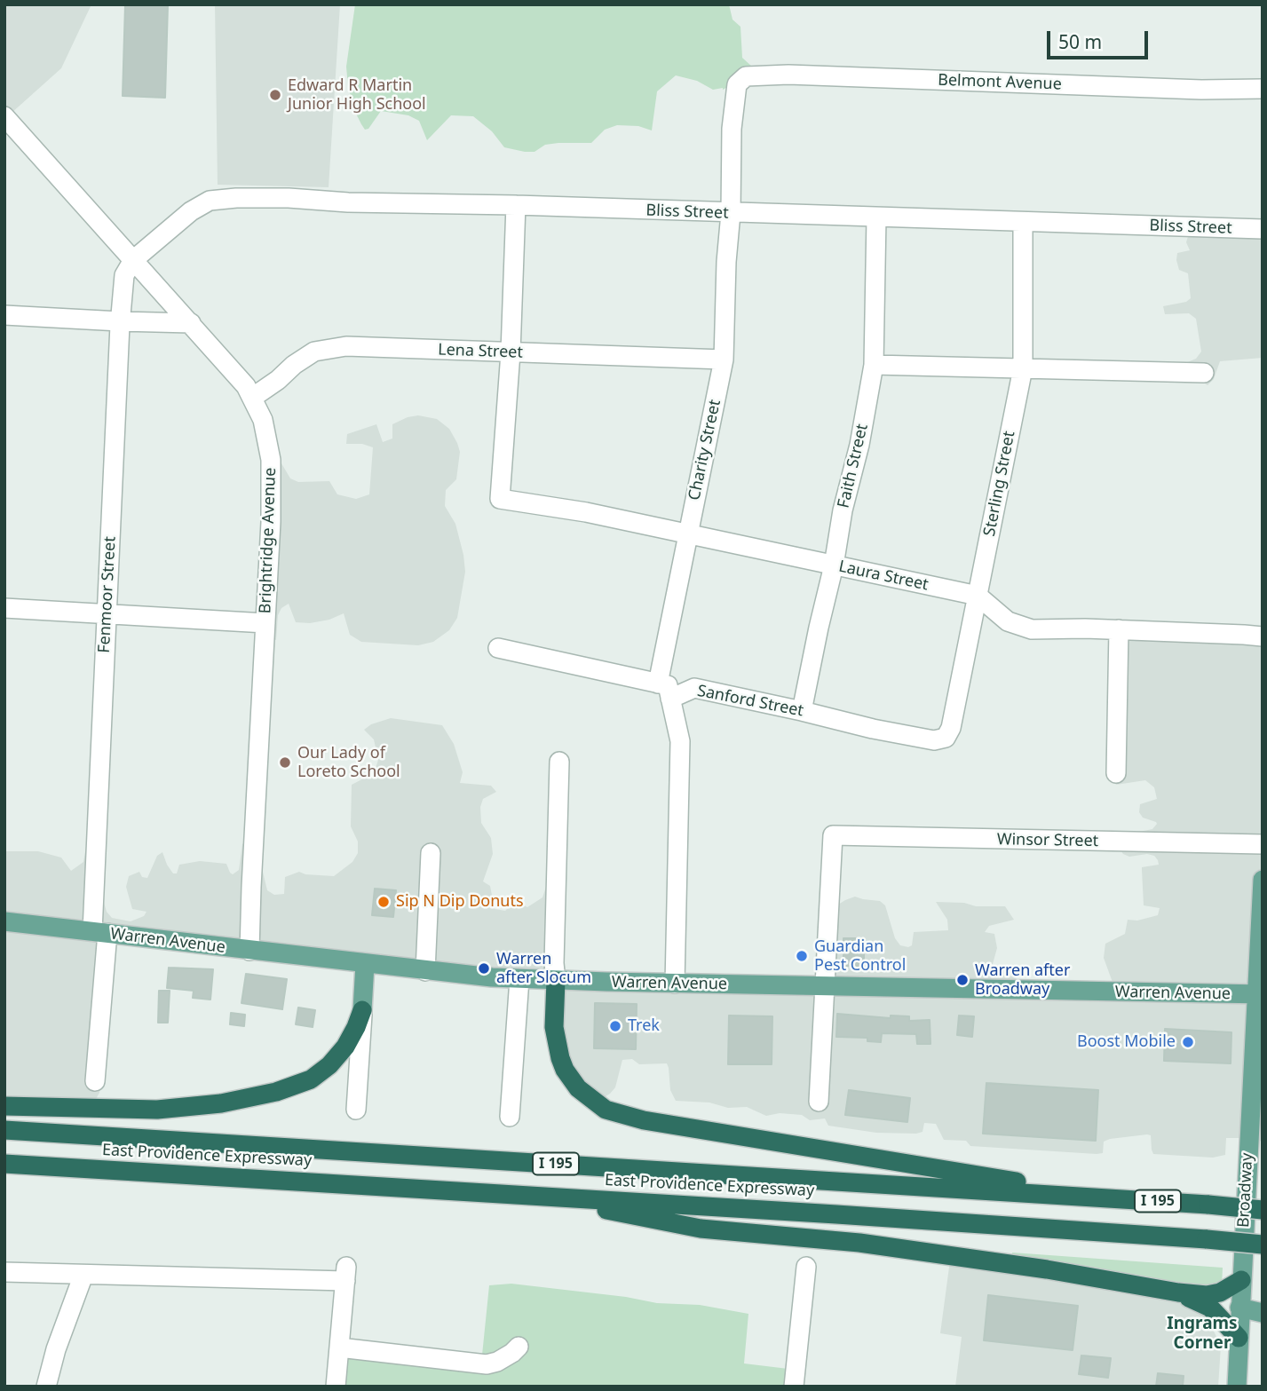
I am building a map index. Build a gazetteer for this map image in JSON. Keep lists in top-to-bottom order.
{
  "streets": {
    "highway": ["East Providence Expressway", "I 195"],
    "main road": ["Warren Avenue", "Broadway"],
    "street": [
      "Belmont Avenue",
      "Bliss Street",
      "Lena Street",
      "Charity Street",
      "Faith Street",
      "Sterling Street",
      "Brightridge Avenue",
      "Laura Street",
      "Fenmoor Street",
      "Sanford Street",
      "Winsor Street"
    ]
  },
  "crossings": [
    ["Belmont Avenue", "Charity Street"],
    ["Bliss Street", "Charity Street"],
    ["Bliss Street", "Faith Street"],
    ["Bliss Street", "Sterling Street"],
    ["Bliss Street", "Brightridge Avenue"],
    ["Bliss Street", "Fenmoor Street"],
    ["Lena Street", "Charity Street"],
    ["Lena Street", "Brightridge Avenue"],
    ["Lena Street", "Laura Street"],
    ["Charity Street", "Laura Street"],
    ["Faith Street", "Laura Street"],
    ["Faith Street", "Sanford Street"],
    ["Sterling Street", "Laura Street"],
    ["Sterling Street", "Sanford Street"],
    ["Brightridge Avenue", "Fenmoor Street"],
    ["Brightridge Avenue", "Warren Avenue"],
    ["Fenmoor Street", "Warren Avenue"],
    ["Winsor Street", "Warren Avenue"],
    ["Warren Avenue", "Broadway"]
  ],
  "districts": ["Ingrams Corner"],
  "places": [
    "Edward R Martin Junior High School",
    "Our Lady of Loreto School",
    "Sip N Dip Donuts",
    "Guardian Pest Control",
    "Warren after Slocum",
    "Warren after Broadway",
    "Trek",
    "Boost Mobile"
  ],
  "scale_bar": "50 m"
}
